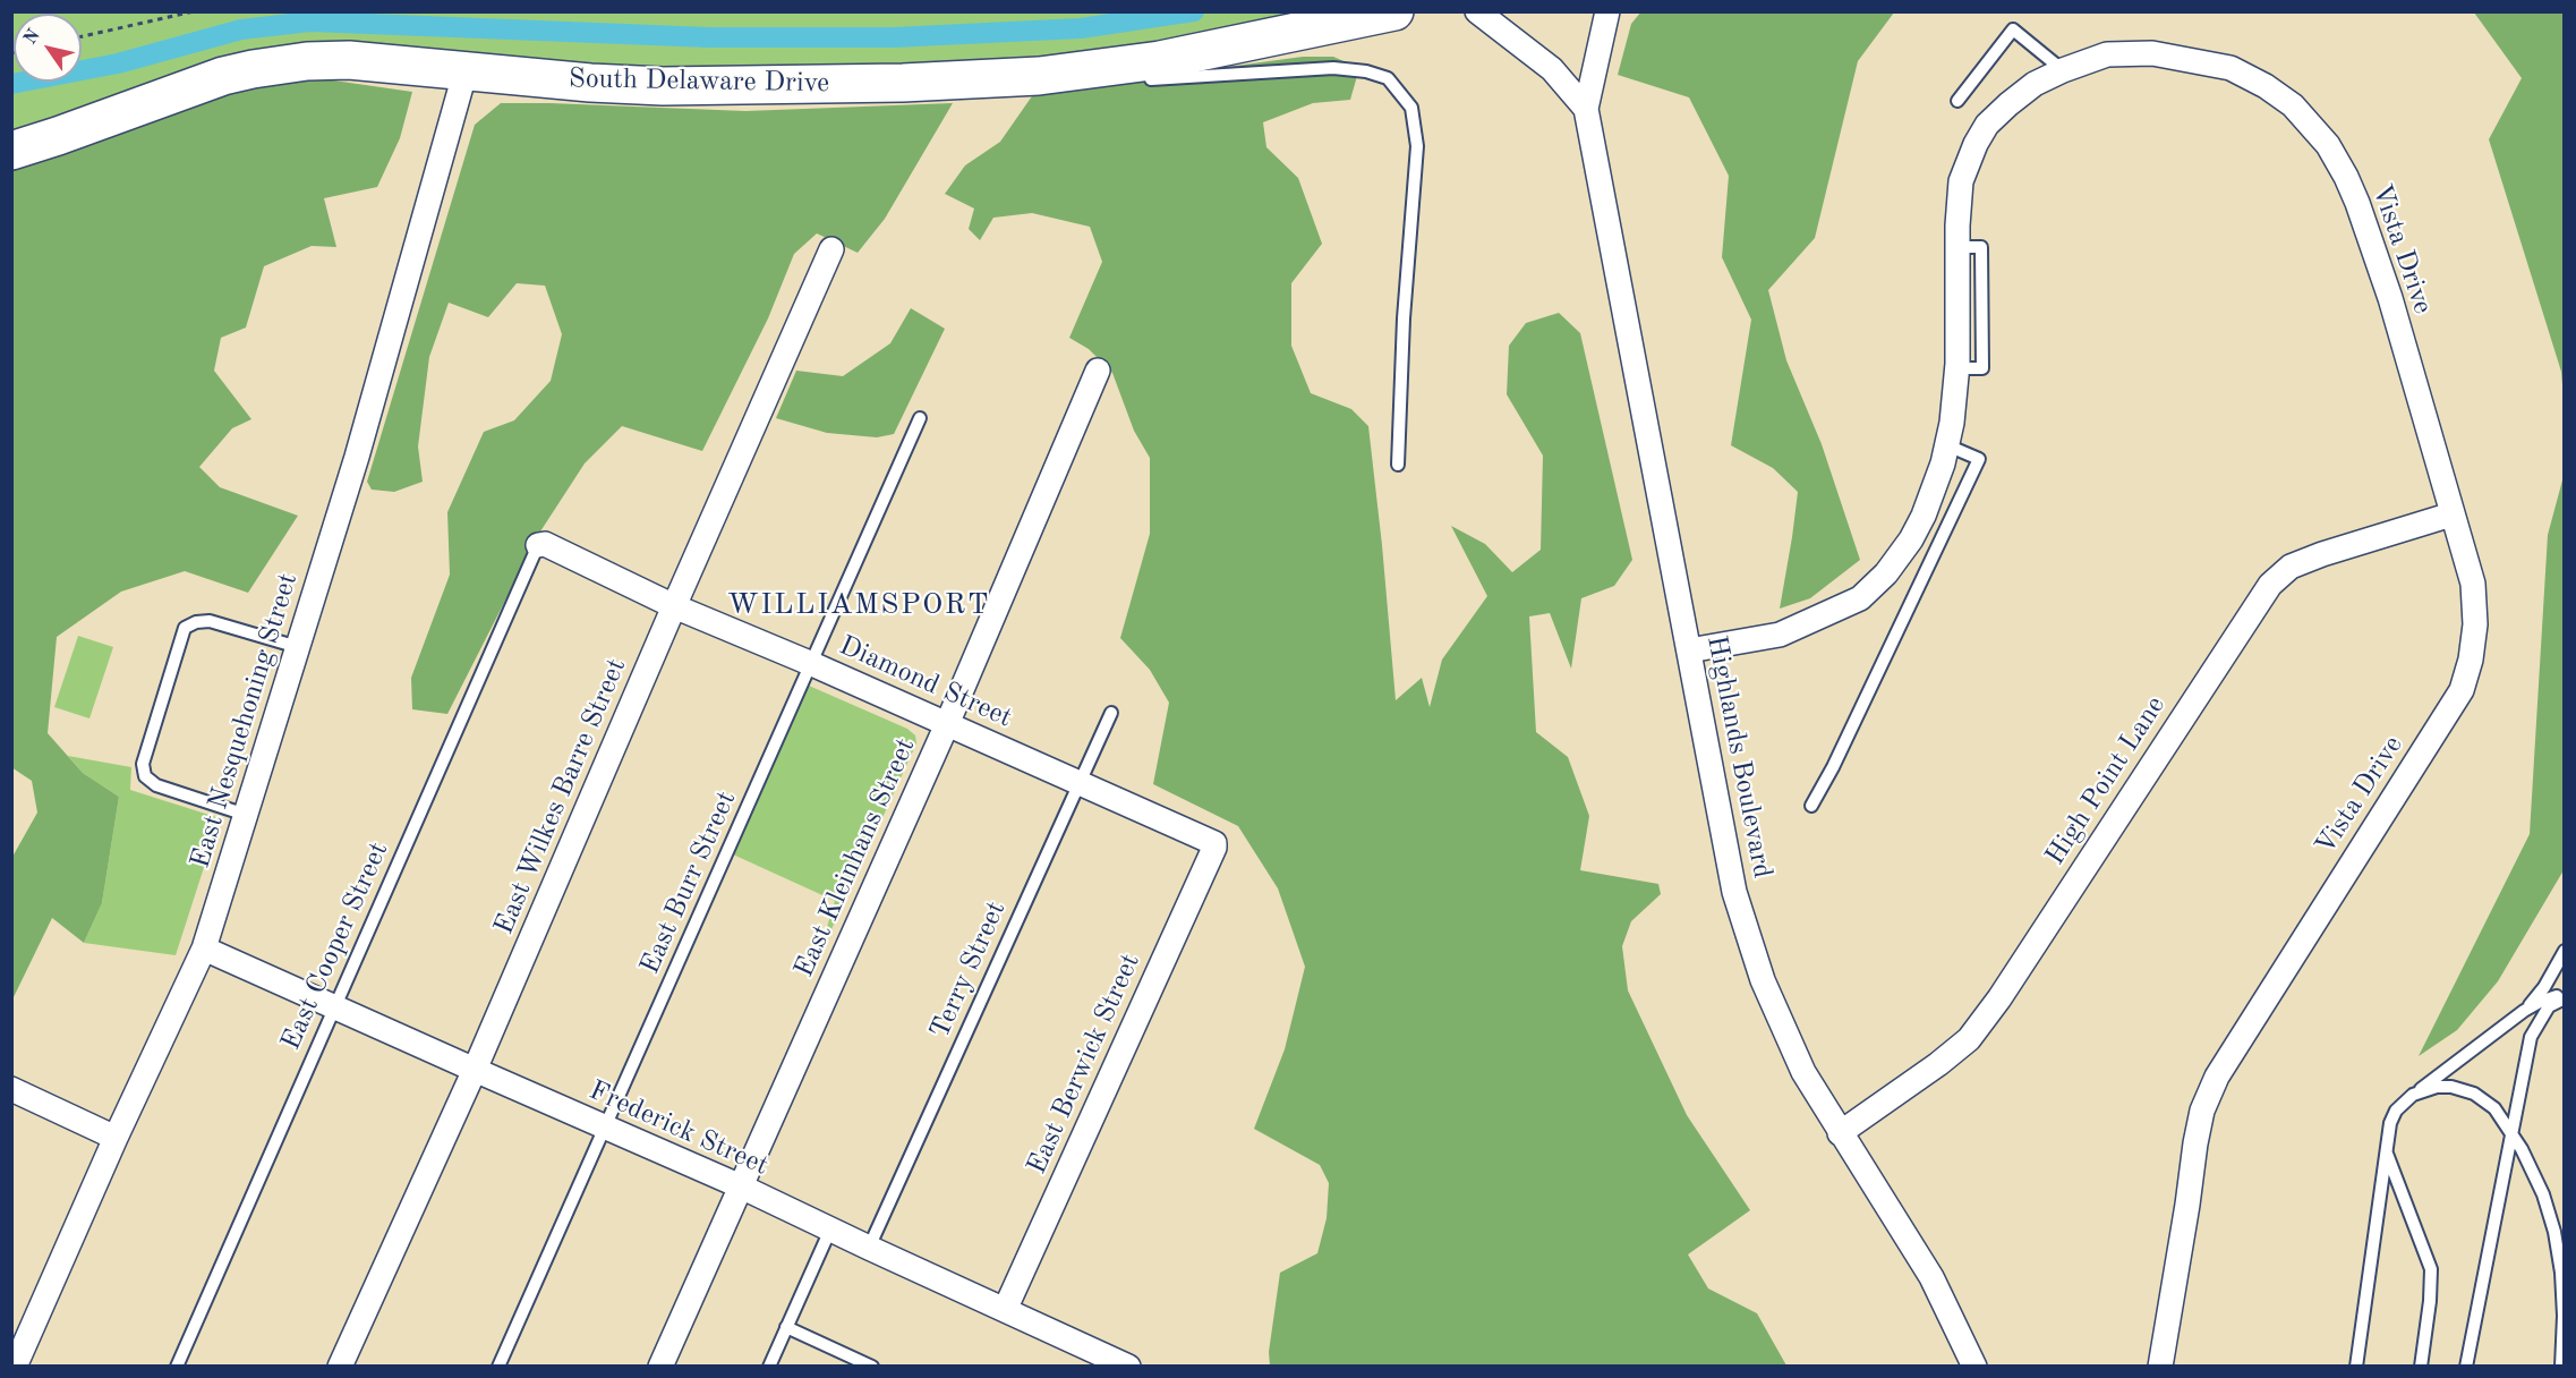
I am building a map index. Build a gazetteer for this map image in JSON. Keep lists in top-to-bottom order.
{
  "streets": {
    "highway": ["South Delaware Drive"],
    "street": [
      "Vista Drive",
      "Diamond Street",
      "East Nesquehoning Street",
      "Highlands Boulevard",
      "High Point Lane",
      "East Wilkes Barre Street",
      "East Kleinhans Street",
      "East Berwick Street",
      "Frederick Street"
    ],
    "lane": ["East Burr Street", "East Cooper Street", "Terry Street"]
  },
  "crossings": [
    ["South Delaware Drive", "East Nesquehoning Street"],
    ["Vista Drive", "Highlands Boulevard"],
    ["Vista Drive", "High Point Lane"],
    ["Diamond Street", "East Wilkes Barre Street"],
    ["Diamond Street", "East Kleinhans Street"],
    ["Diamond Street", "East Burr Street"],
    ["Diamond Street", "East Cooper Street"],
    ["Diamond Street", "Terry Street"],
    ["Diamond Street", "East Berwick Street"],
    ["East Nesquehoning Street", "Frederick Street"],
    ["Highlands Boulevard", "High Point Lane"],
    ["East Wilkes Barre Street", "Frederick Street"],
    ["East Kleinhans Street", "Frederick Street"],
    ["East Burr Street", "Frederick Street"],
    ["East Cooper Street", "Frederick Street"],
    ["Terry Street", "Frederick Street"],
    ["East Berwick Street", "Frederick Street"]
  ],
  "districts": ["WILLIAMSPORT"],
  "north": "top left"
}
